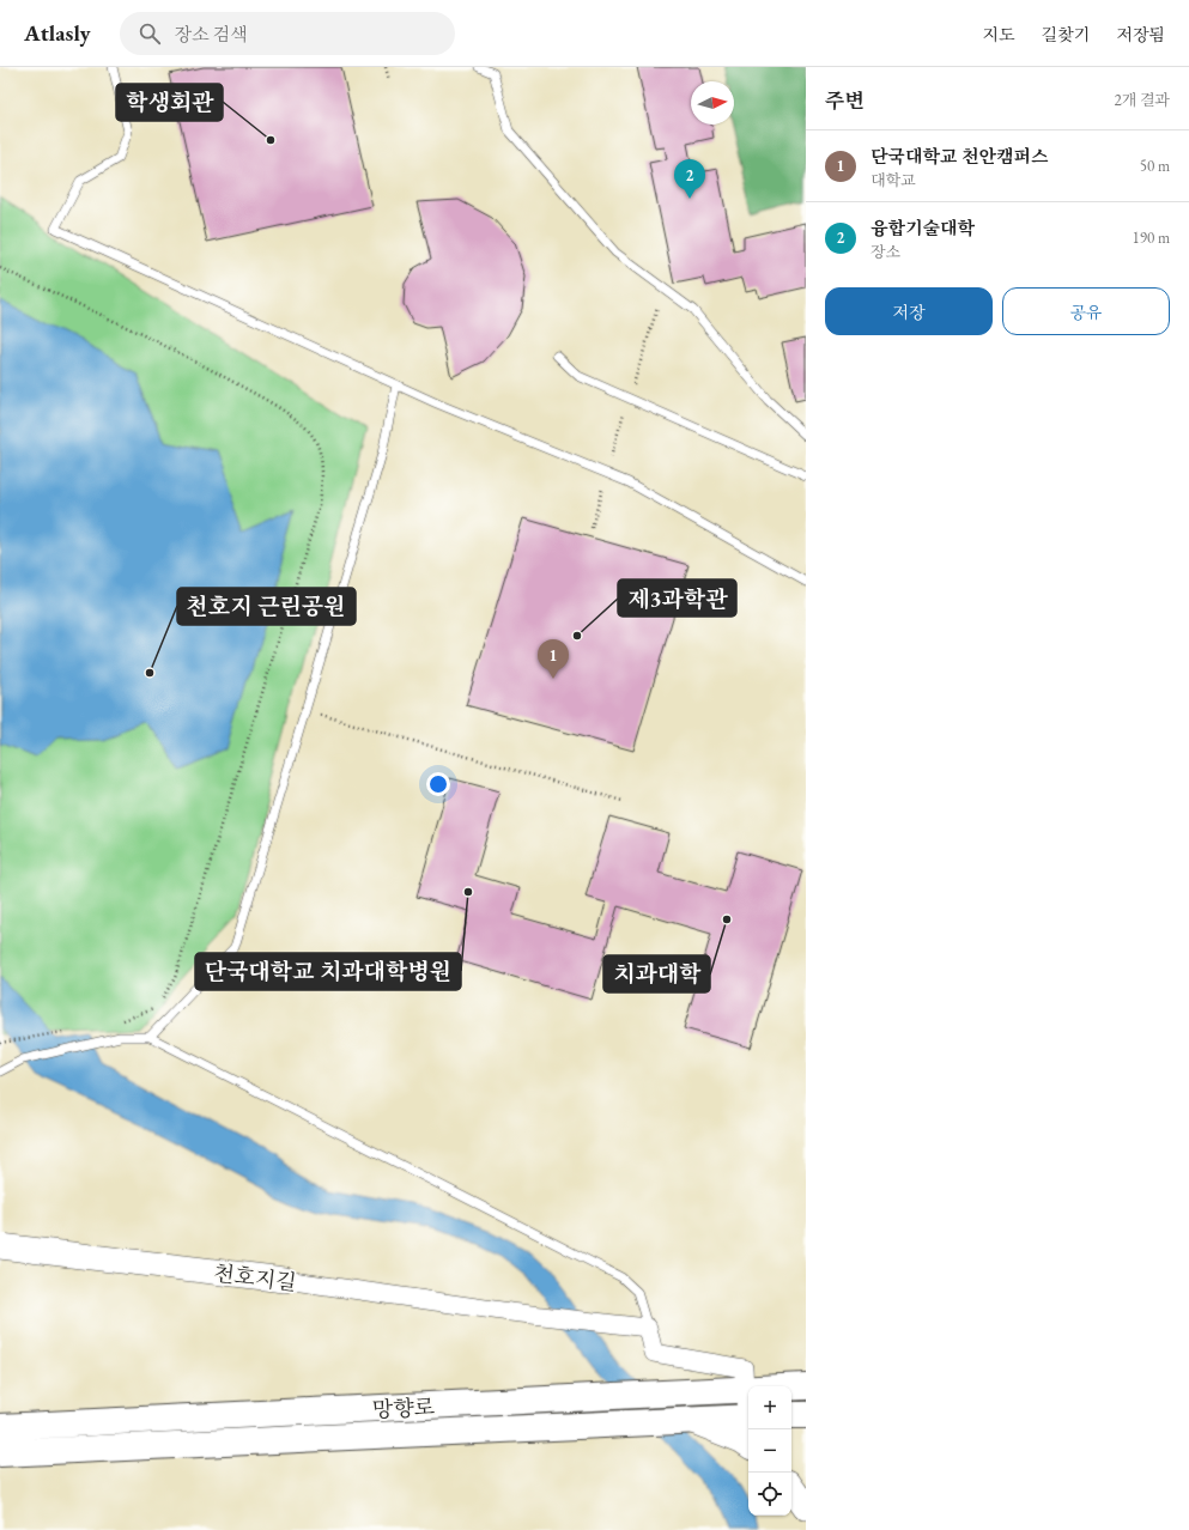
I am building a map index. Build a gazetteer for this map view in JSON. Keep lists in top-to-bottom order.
{
  "streets": {
    "main road": ["망향로"],
    "street": ["천호지길"]
  },
  "places": [
    "학생회관",
    "제3과학관",
    "천호지 근린공원",
    "단국대학교 치과대학병원",
    "치과대학"
  ],
  "north": "right",
  "page": {
    "header": "Atlasly",
    "search": "장소 검색",
    "nav": ["지도", "길찾기", "저장됨"],
    "heading": ["주변", "2개 결과"],
    "list": [
      {
        "mark": "1",
        "name": "단국대학교 천안캠퍼스",
        "note": "대학교",
        "value": "50 m"
      },
      {
        "mark": "2",
        "name": "융합기술대학",
        "note": "장소",
        "value": "190 m"
      }
    ],
    "pins": ["2", "1"],
    "buttons": ["저장", "공유"],
    "map_buttons": ["+", "−"]
  }
}
